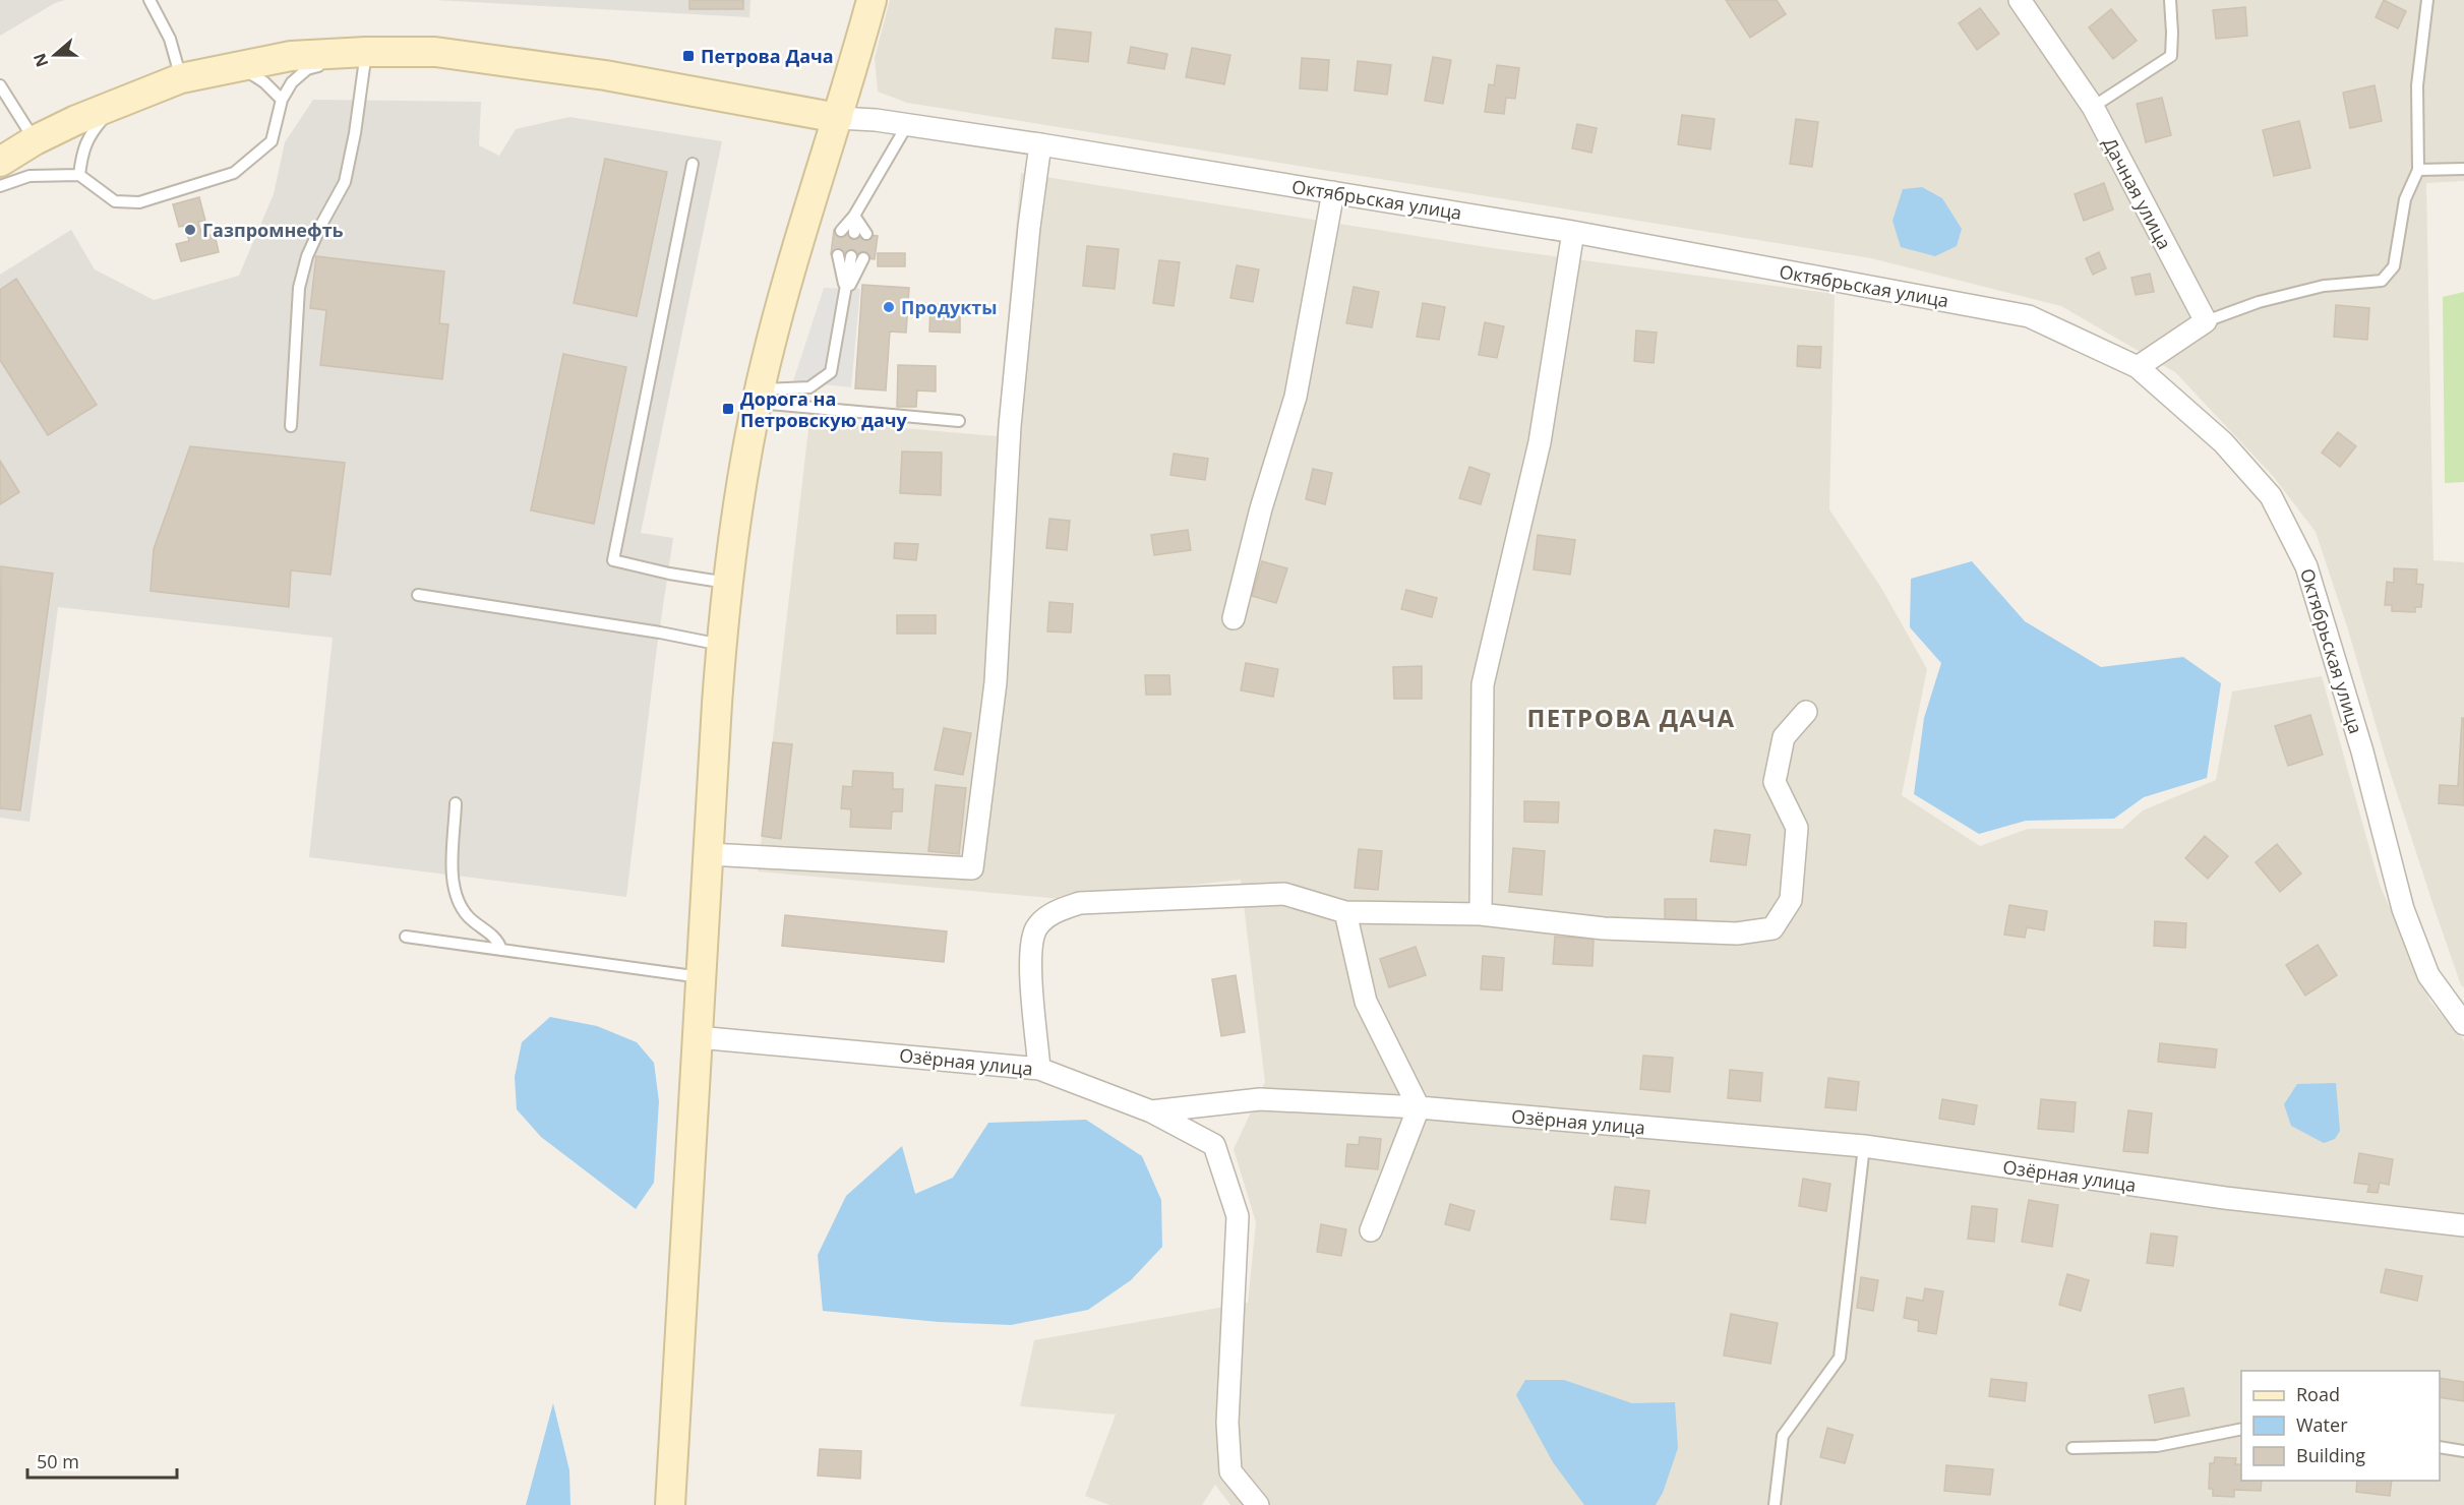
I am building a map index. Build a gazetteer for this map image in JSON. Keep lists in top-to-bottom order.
{
  "streets": {
    "street": ["Дачная улица", "Октябрьская улица", "Озёрная улица"]
  },
  "districts": ["ПЕТРОВА ДАЧА"],
  "places": {
    "transit": ["Петрова Дача", "Дорога на Петровскую дачу"],
    "other": ["Газпромнефть", "Продукты"]
  },
  "legend": ["Road", "Water", "Building"],
  "scale_bar": "50 m",
  "north": "left"
}
